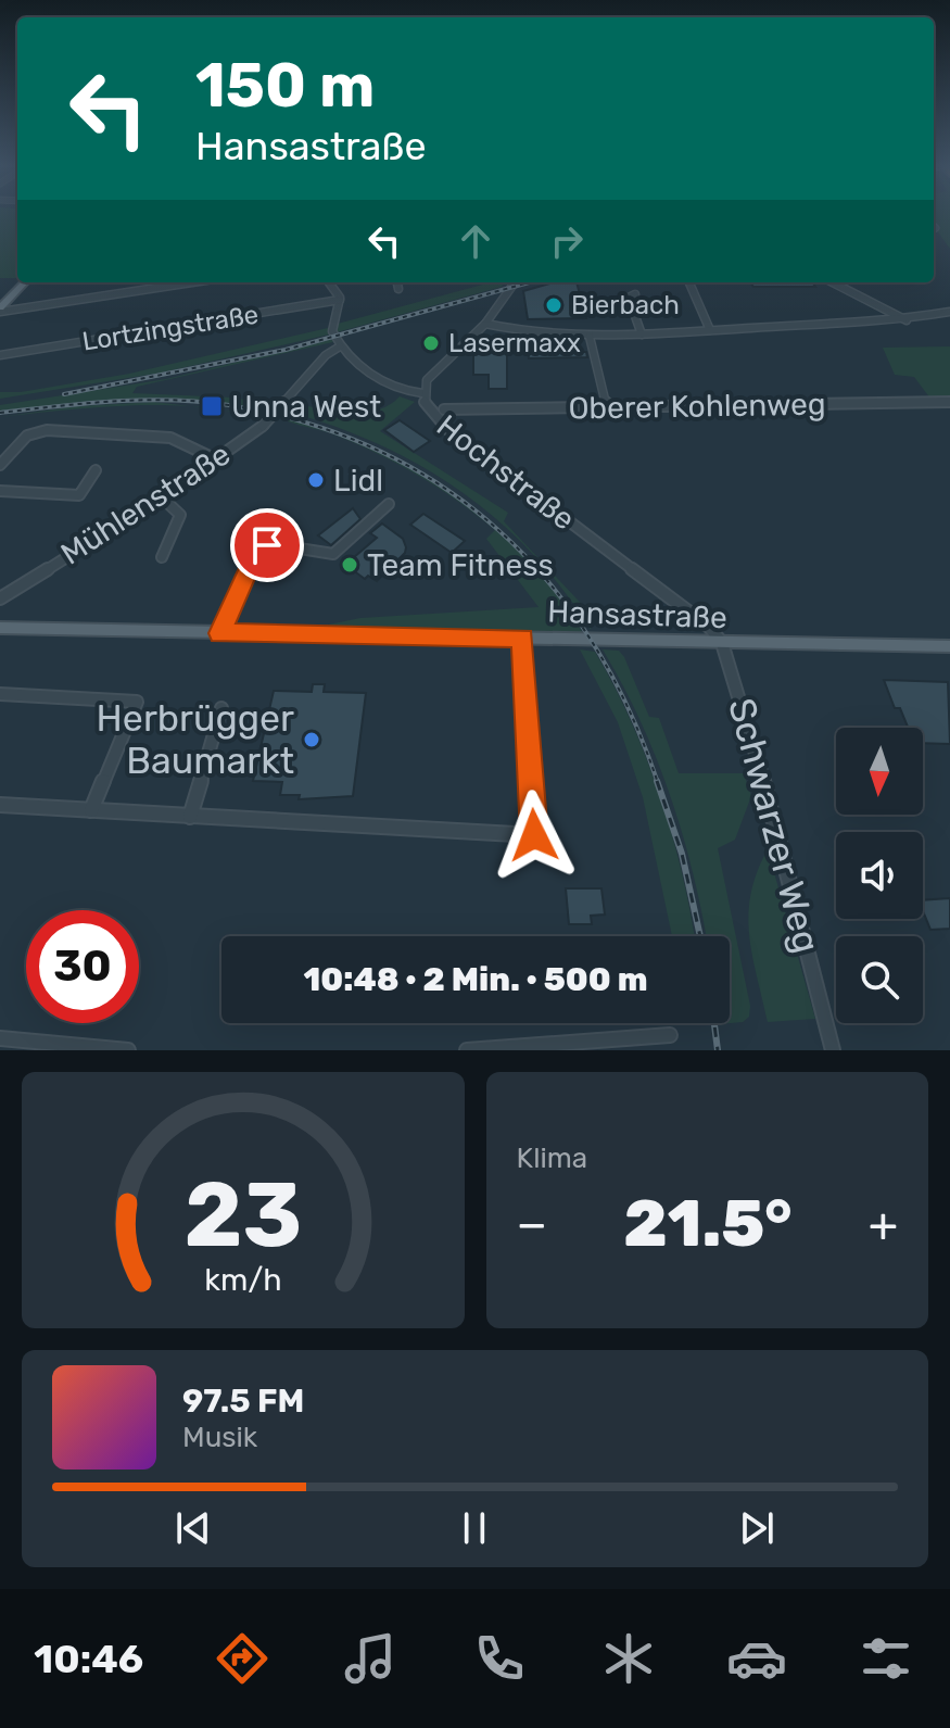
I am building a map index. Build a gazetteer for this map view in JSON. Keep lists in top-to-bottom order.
{
  "streets": {
    "main road": ["Hansastraße"],
    "street": [
      "Lortzingstraße",
      "Oberer Kohlenweg",
      "Hochstraße",
      "Mühlenstraße",
      "Schwarzer Weg"
    ]
  },
  "crossings": [
    ["Hochstraße", "Mühlenstraße"],
    ["Hochstraße", "Hansastraße"],
    ["Hochstraße", "Schwarzer Weg"],
    ["Hansastraße", "Schwarzer Weg"]
  ],
  "places": {
    "other": [
      "Bierbach",
      "Lasermaxx",
      "Lidl",
      "Team Fitness",
      "Herbrügger Baumarkt"
    ],
    "transit": ["Unna West"]
  },
  "north": "bottom",
  "page": {
    "turn": ["150 m", "Hansastraße"],
    "limit": "30",
    "trip": "10:48 · 2 Min. · 500 m",
    "tile": "Klima",
    "heat": ["−", "21.5°", "+"],
    "song": ["97.5 FM", "Musik"],
    "tabs": "10:46",
    "gauge": ["23", "km/h"]
  }
}
